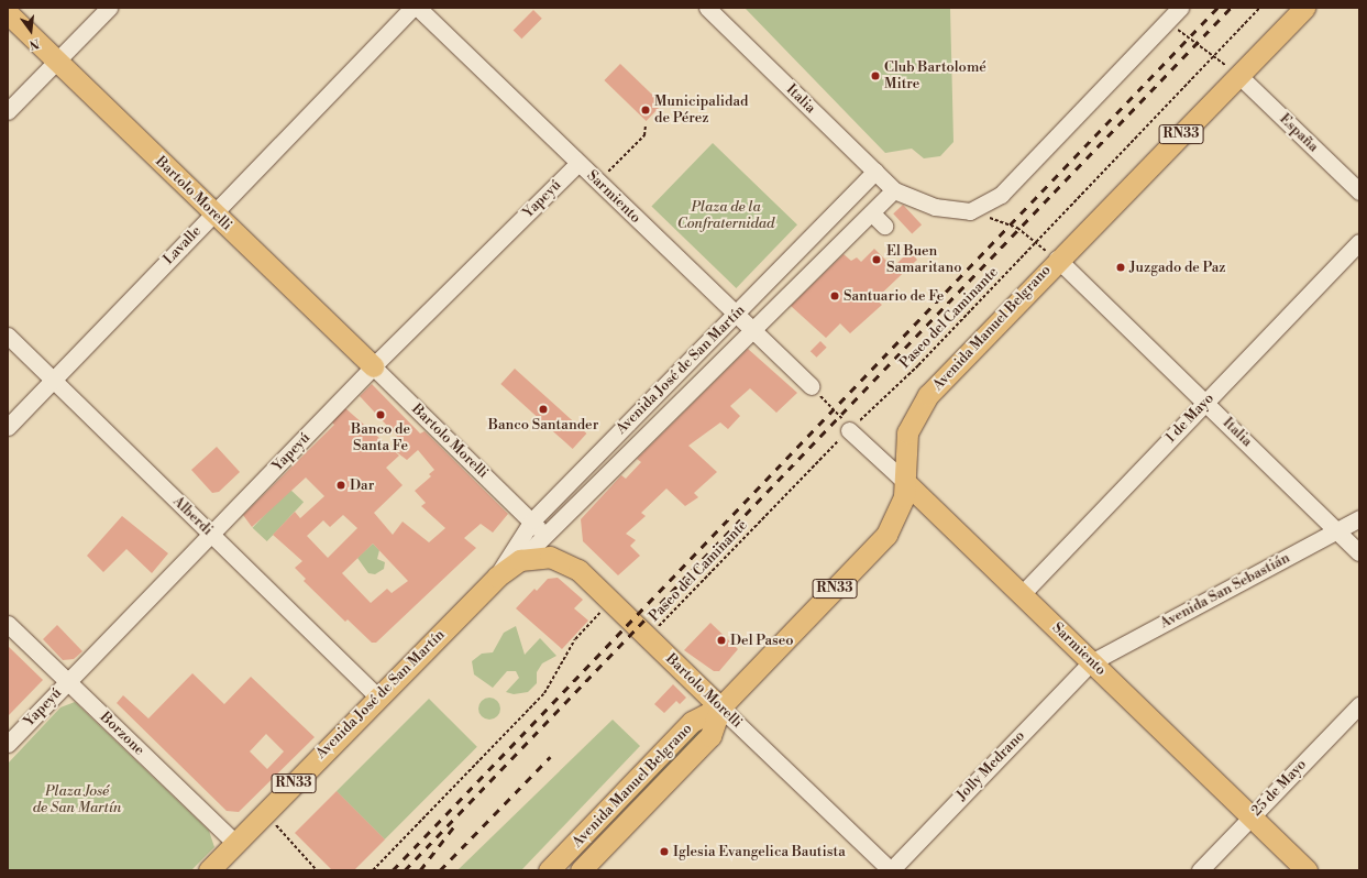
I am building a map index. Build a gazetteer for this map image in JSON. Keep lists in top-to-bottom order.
{
  "streets": {
    "main road": [
      "RN33",
      "Bartolo Morelli",
      "Sarmiento",
      "Avenida Manuel Belgrano",
      "Avenida José de San Martín"
    ],
    "street": [
      "Italia",
      "España",
      "Yapeyú",
      "Lavalle",
      "1 de Mayo",
      "Alberdi",
      "Avenida San Sebastián",
      "Borzone",
      "Jolly Medrano",
      "25 de Mayo"
    ],
    "path": ["Paseo del Caminante"]
  },
  "crossings": [
    ["Italia", "Avenida Manuel Belgrano"],
    ["Italia", "Avenida José de San Martín"],
    ["Italia", "1 de Mayo"],
    ["Italia", "Avenida San Sebastián"],
    ["España", "Avenida Manuel Belgrano"],
    ["RN33", "Bartolo Morelli"],
    ["RN33", "Avenida Manuel Belgrano"],
    ["RN33", "Avenida José de San Martín"],
    ["Bartolo Morelli", "Yapeyú"],
    ["Bartolo Morelli", "Lavalle"],
    ["Bartolo Morelli", "Paseo del Caminante"],
    ["Bartolo Morelli", "Avenida Manuel Belgrano"],
    ["Bartolo Morelli", "Avenida José de San Martín"],
    ["Bartolo Morelli", "Jolly Medrano"],
    ["Sarmiento", "Yapeyú"],
    ["Sarmiento", "Paseo del Caminante"],
    ["Sarmiento", "Avenida Manuel Belgrano"],
    ["Sarmiento", "Avenida José de San Martín"],
    ["Sarmiento", "1 de Mayo"],
    ["Sarmiento", "Avenida San Sebastián"],
    ["Sarmiento", "Jolly Medrano"],
    ["Sarmiento", "25 de Mayo"],
    ["Yapeyú", "Alberdi"],
    ["Yapeyú", "Borzone"],
    ["Lavalle", "Alberdi"],
    ["Avenida José de San Martín", "Alberdi"],
    ["Avenida José de San Martín", "Borzone"],
    ["Avenida San Sebastián", "Jolly Medrano"]
  ],
  "parks": ["Plaza de la Confraternidad", "Plaza José de San Martín"],
  "places": [
    "Club Bartolomé Mitre",
    "Municipalidad de Pérez",
    "El Buen Samaritano",
    "Juzgado de Paz",
    "Santuario de Fe",
    "Banco Santander",
    "Banco de Santa Fe",
    "Dar",
    "Del Paseo",
    "Iglesia Evangelica Bautista"
  ],
  "north": "bottom"
}
